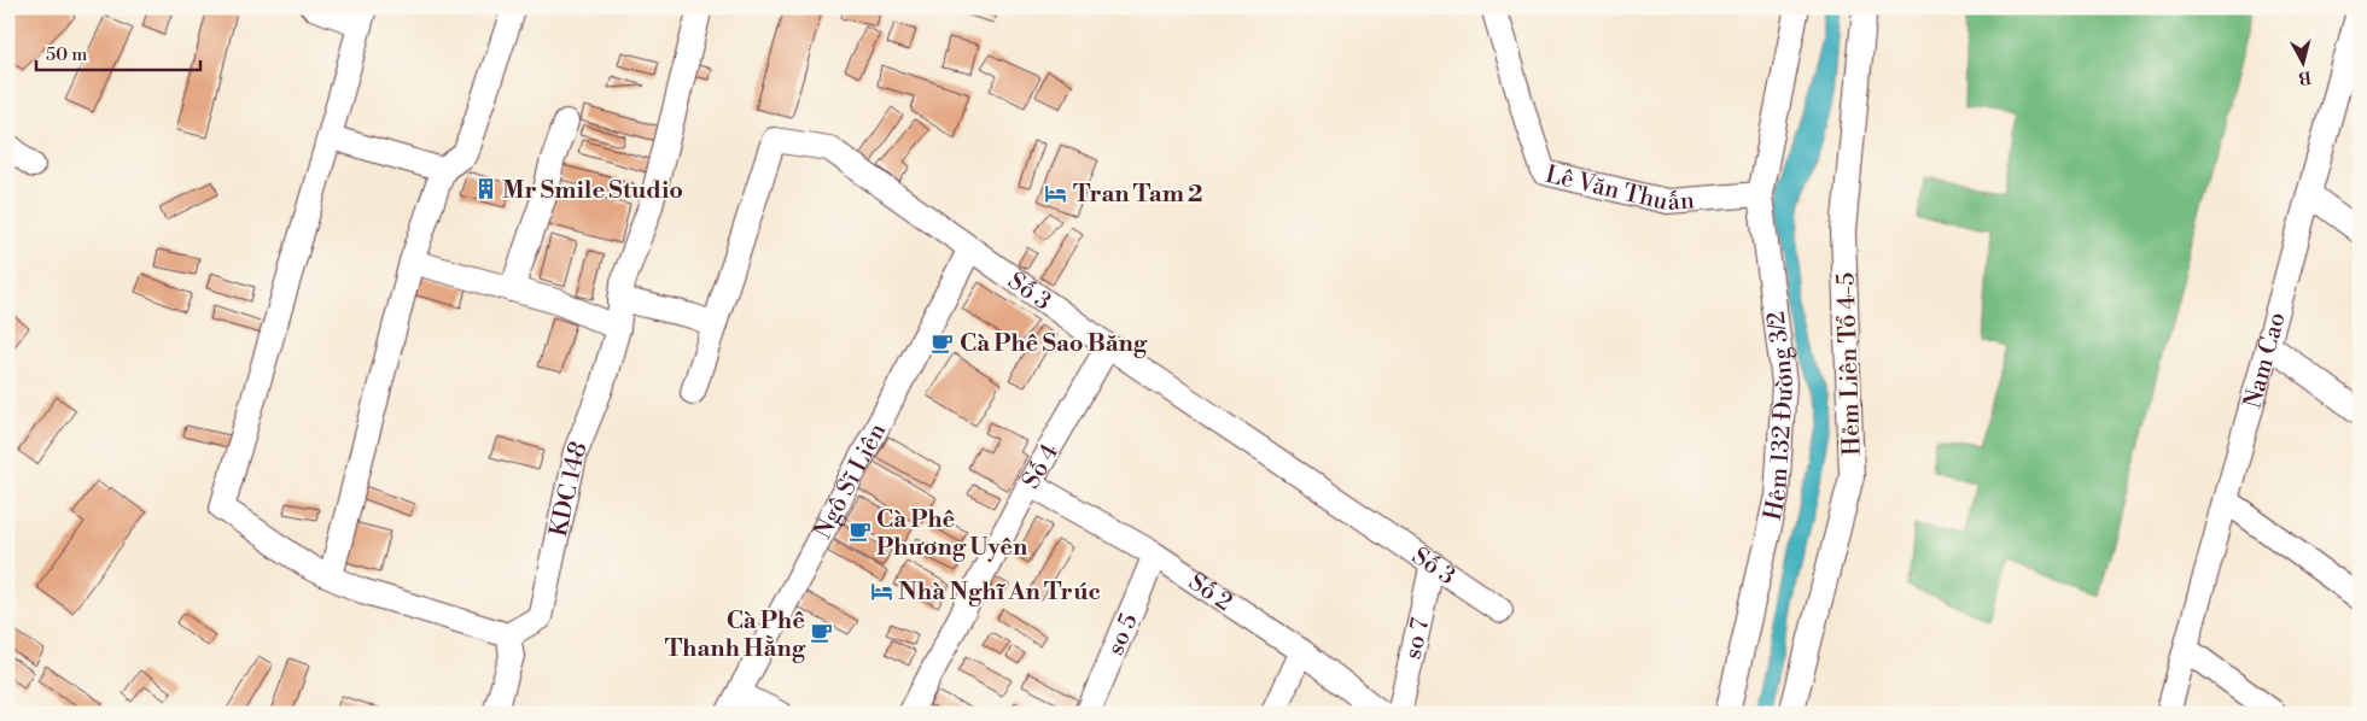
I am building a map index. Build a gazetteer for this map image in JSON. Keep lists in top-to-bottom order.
{
  "streets": {
    "street": [
      "Lê Văn Thuấn",
      "Số 3",
      "Nam Cao",
      "Hẻm Liên Tổ 4-5",
      "Hẻm 132 Đường 3/2",
      "Số 4",
      "Ngô Sĩ Liên",
      "KDC 148",
      "Số 2",
      "so 5",
      "so 7"
    ]
  },
  "crossings": [
    ["Lê Văn Thuấn", "Hẻm 132 Đường 3/2"],
    ["Số 3", "Số 4"],
    ["Số 3", "Ngô Sĩ Liên"],
    ["Số 3", "so 7"],
    ["Số 4", "Số 2"],
    ["Số 2", "so 5"]
  ],
  "places": {
    "building": ["Mr Smile Studio"],
    "hotel": ["Tran Tam 2", "Nhà Nghĩ An Trúc"],
    "cafe": ["Cà Phê Sao Băng", "Cà Phê Phương Uyên", "Cà Phê Thanh Hằng"]
  },
  "scale_bar": "50 m",
  "north": "bottom"
}
